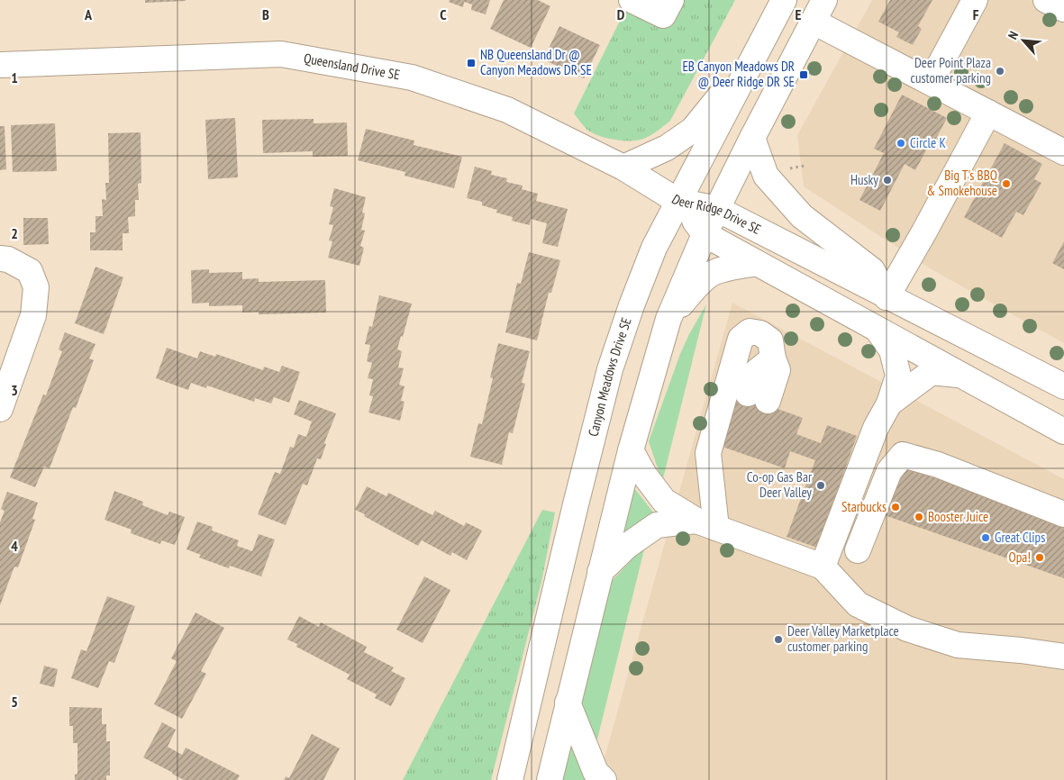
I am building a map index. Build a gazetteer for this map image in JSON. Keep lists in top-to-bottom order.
{
  "streets": {
    "street": ["Queensland Drive SE", "Deer Ridge Drive SE", "Canyon Meadows Drive SE"]
  },
  "crossings": [
    ["Queensland Drive SE", "Deer Ridge Drive SE"],
    ["Queensland Drive SE", "Canyon Meadows Drive SE"],
    ["Deer Ridge Drive SE", "Canyon Meadows Drive SE"]
  ],
  "places": {
    "transit": ["NB Queensland Dr @ Canyon Meadows DR SE", "EB Canyon Meadows DR @ Deer Ridge DR SE"],
    "other": [
      "Deer Point Plaza customer parking",
      "Circle K",
      "Husky",
      "Big T's BBQ & Smokehouse",
      "Co-op Gas Bar Deer Valley",
      "Starbucks",
      "Booster Juice",
      "Great Clips",
      "Opa!",
      "Deer Valley Marketplace customer parking"
    ]
  },
  "north": "top left",
  "grid": {
    "columns": [
      "A",
      "B",
      "C",
      "D",
      "E",
      "F"
    ],
    "rows": [
      "1",
      "2",
      "3",
      "4",
      "5"
    ]
  }
}
